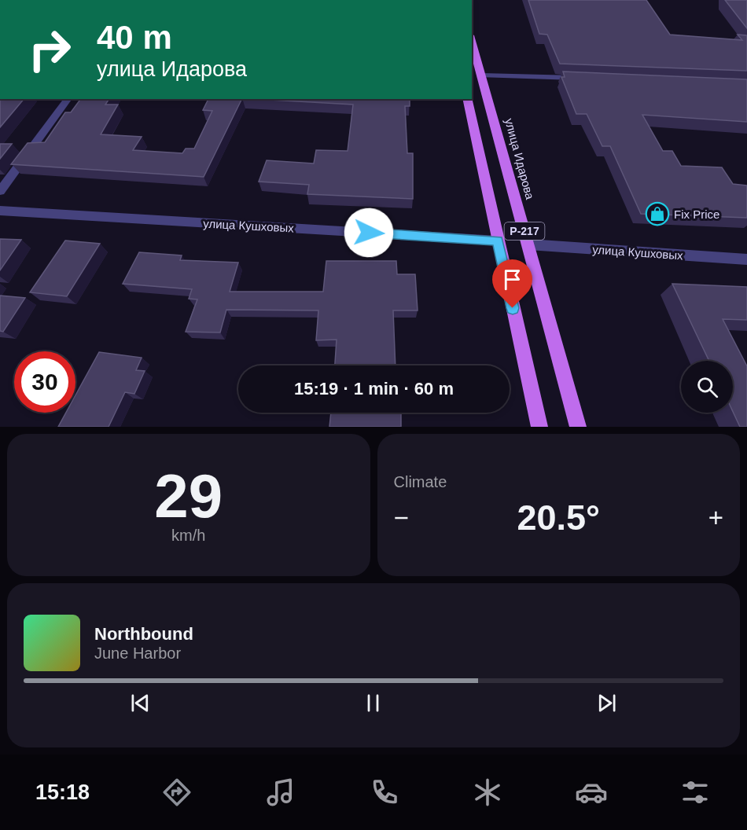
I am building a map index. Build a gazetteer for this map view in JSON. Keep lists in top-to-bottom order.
{
  "streets": {
    "main road": ["улица Идарова", "Р-217"],
    "street": ["улица Кушховых"]
  },
  "crossings": [
    ["улица Идарова", "улица Кушховых"],
    ["улица Кушховых", "Р-217"]
  ],
  "places": {
    "shop": ["Fix Price"]
  },
  "page": {
    "turn": ["40 m", "улица Идарова"],
    "limit": "30",
    "trip": "15:19 · 1 min · 60 m",
    "tile": [
      ["29", "km/h"],
      "Climate"
    ],
    "heat": ["−", "20.5°", "+"],
    "song": ["Northbound", "June Harbor"],
    "tabs": "15:18"
  }
}
